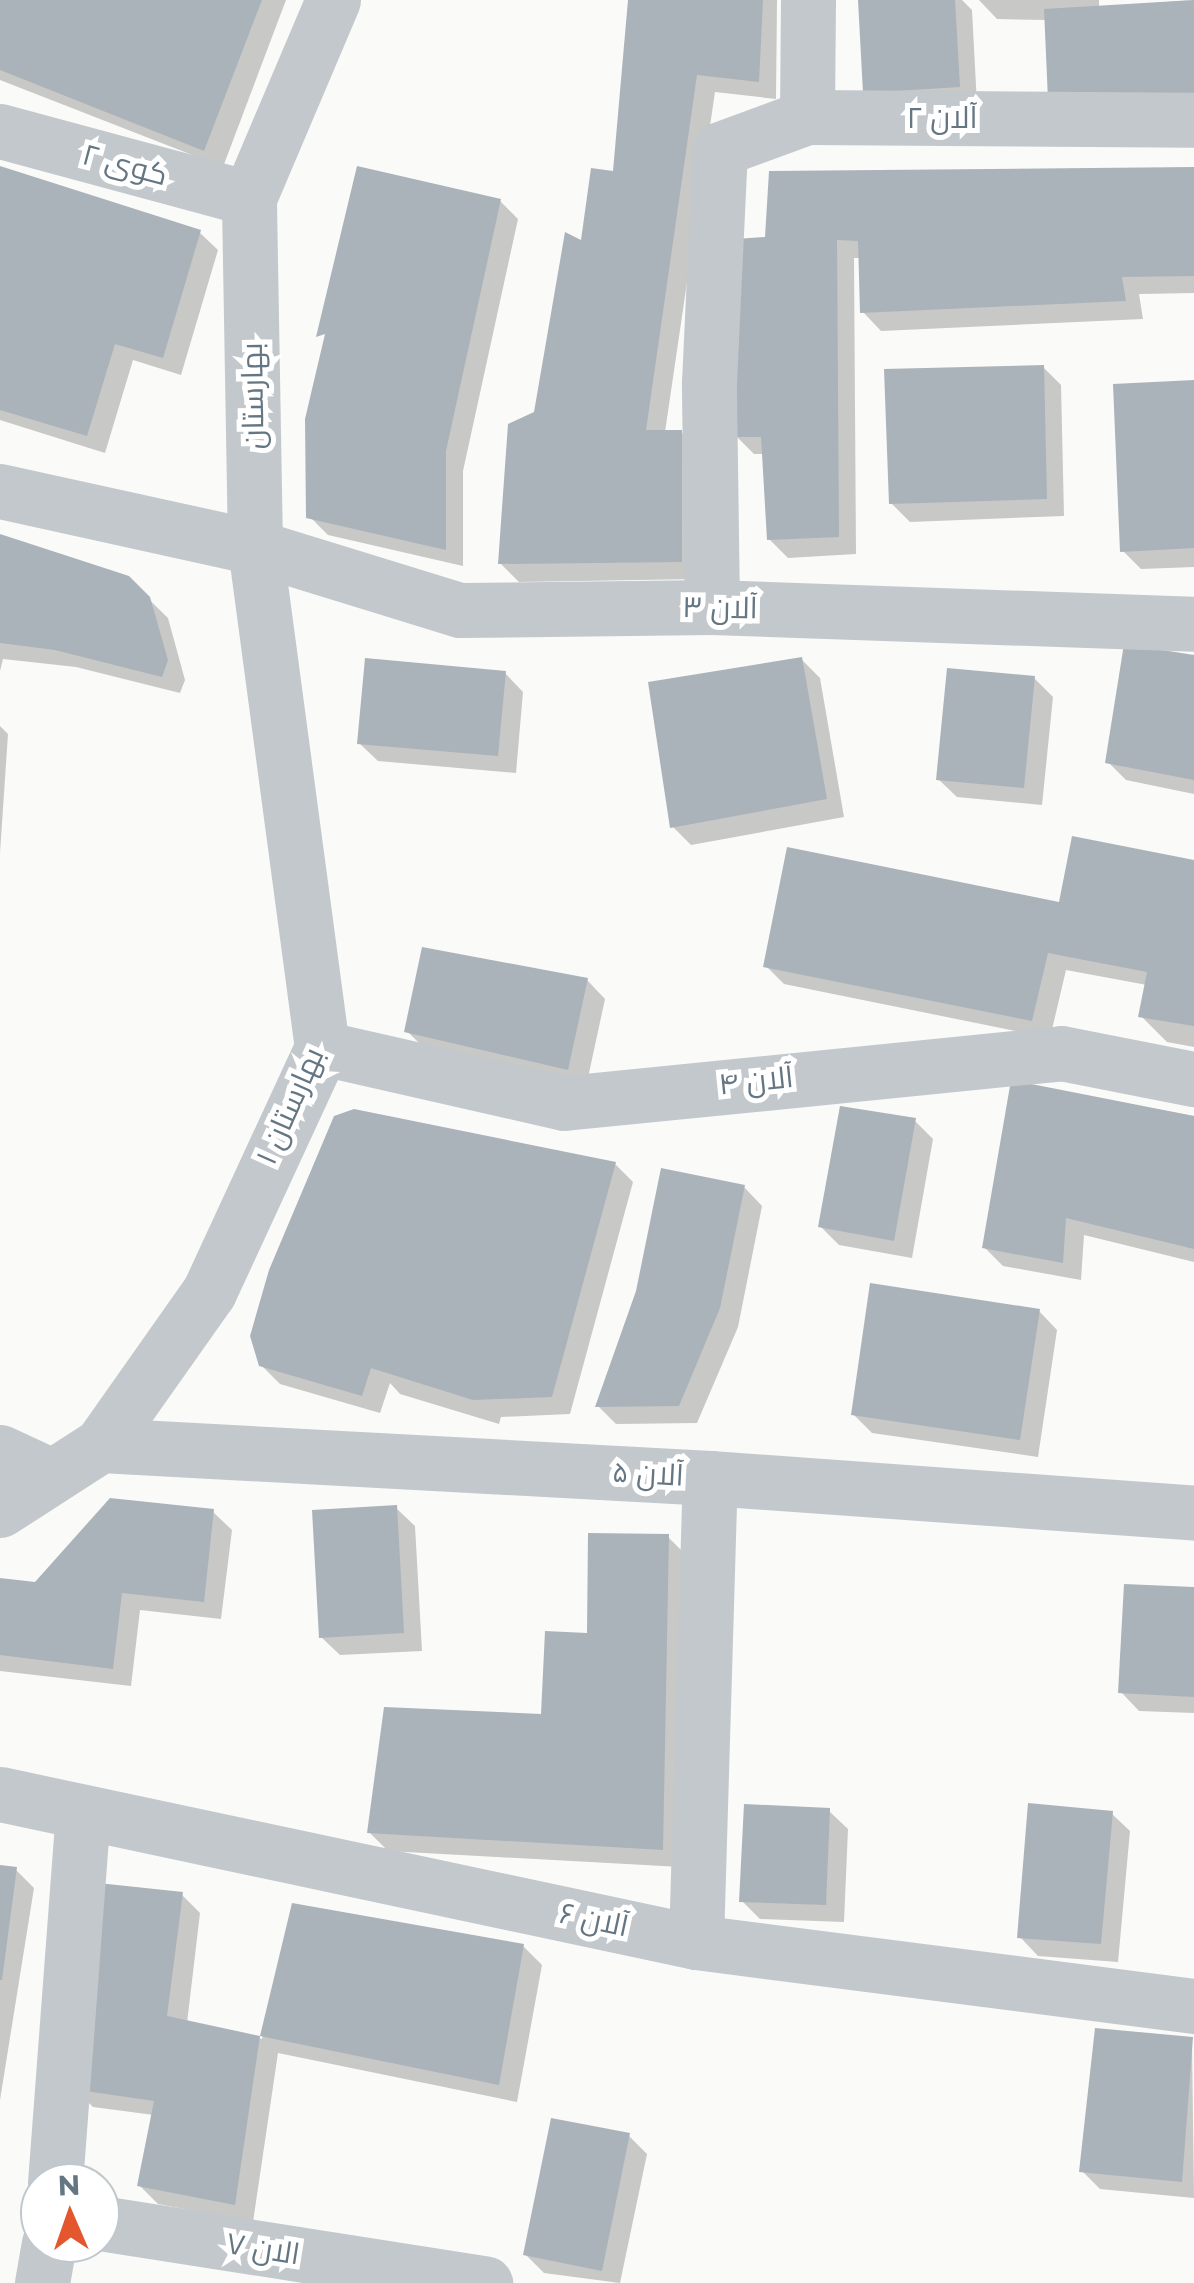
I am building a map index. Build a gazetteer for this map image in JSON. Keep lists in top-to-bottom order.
{
  "streets": {
    "street": [
      "آلان ۲",
      "کوی ۲",
      "بهارستان",
      "آلان ۳",
      "آلان ۴",
      "بهارستان ۱",
      "آلان ۵",
      "آلان ۶",
      "الان ۷"
    ]
  },
  "crossings": [
    ["کوی ۲", "بهارستان"],
    ["بهارستان", "آلان ۳"],
    ["بهارستان", "بهارستان ۱"],
    ["آلان ۳", "بهارستان ۱"],
    ["آلان ۴", "بهارستان ۱"],
    ["بهارستان ۱", "آلان ۵"]
  ],
  "north": "top"
}
